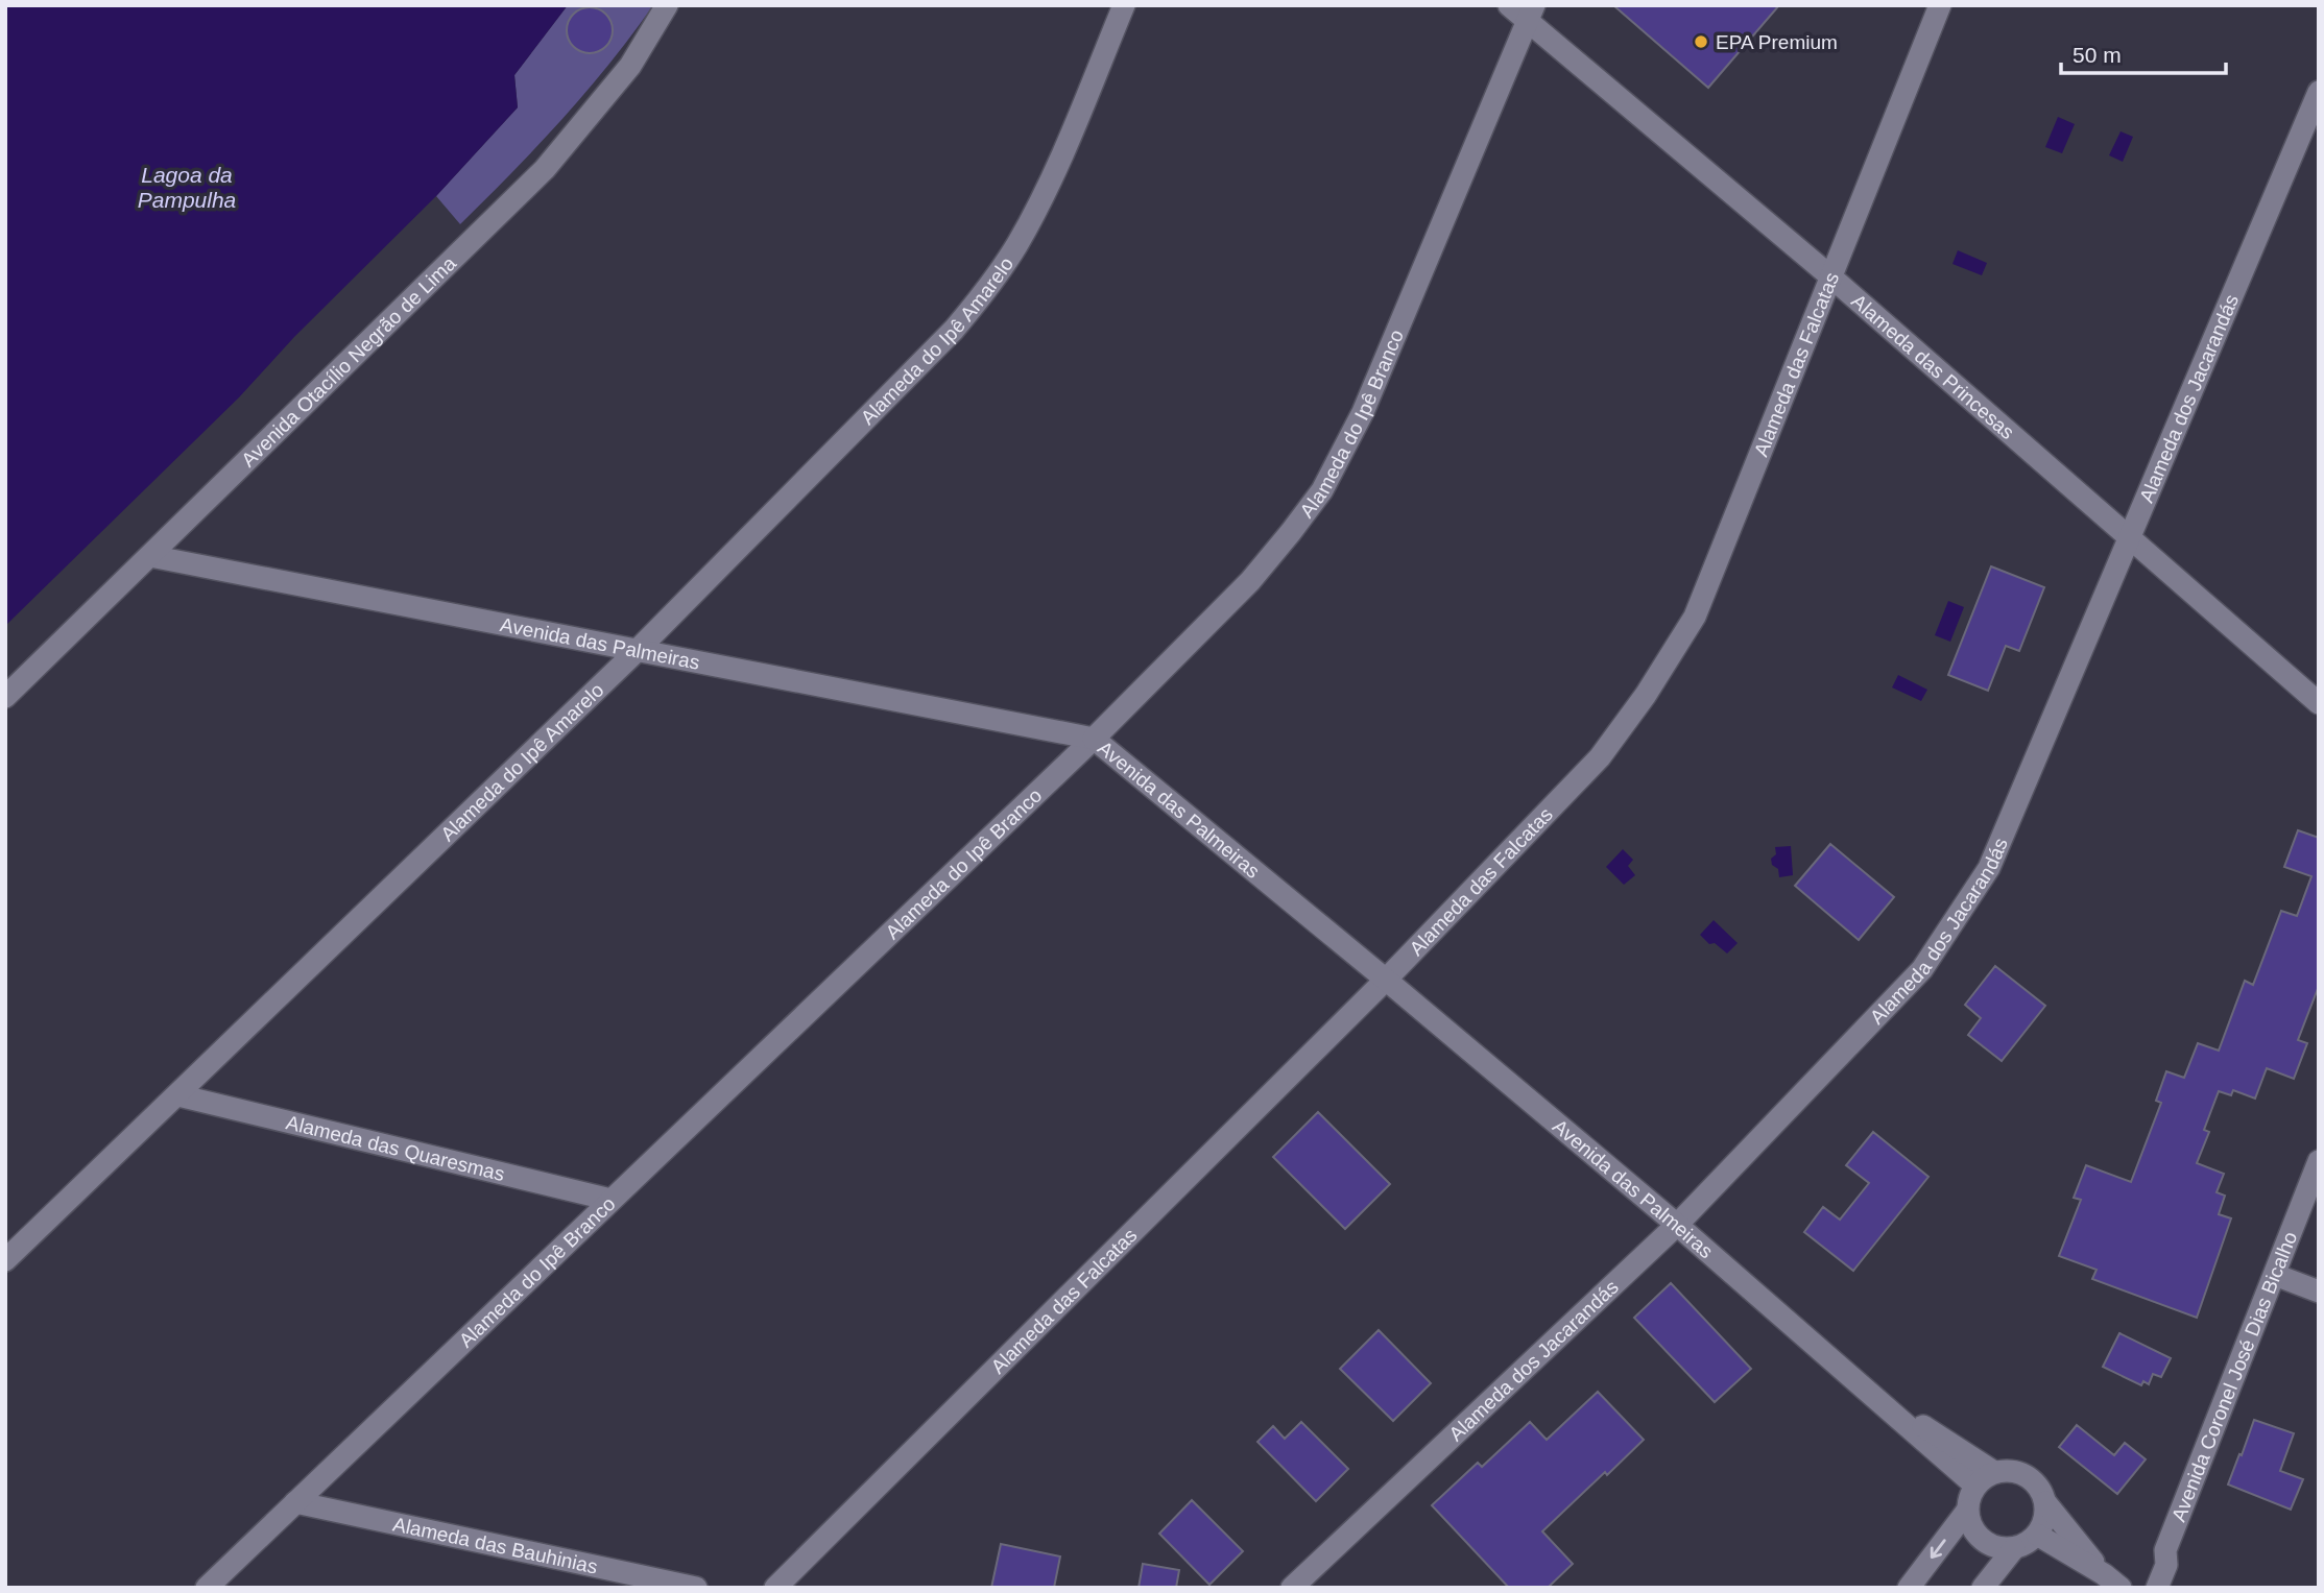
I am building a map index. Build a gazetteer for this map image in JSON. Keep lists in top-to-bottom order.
{
  "streets": {
    "street": [
      "Alameda do Ipê Amarelo",
      "Avenida Otacílio Negrão de Lima",
      "Alameda das Falcatas",
      "Alameda das Princesas",
      "Alameda dos Jacarandás",
      "Alameda do Ipê Branco",
      "Avenida das Palmeiras",
      "Alameda das Quaresmas",
      "Avenida Coronel José Dias Bicalho",
      "Alameda das Bauhinias"
    ]
  },
  "crossings": [
    ["Alameda do Ipê Amarelo", "Avenida das Palmeiras"],
    ["Alameda do Ipê Amarelo", "Alameda das Quaresmas"],
    ["Avenida Otacílio Negrão de Lima", "Avenida das Palmeiras"],
    ["Alameda das Falcatas", "Alameda das Princesas"],
    ["Alameda das Falcatas", "Avenida das Palmeiras"],
    ["Alameda das Princesas", "Alameda dos Jacarandás"],
    ["Alameda das Princesas", "Alameda do Ipê Branco"],
    ["Alameda dos Jacarandás", "Avenida das Palmeiras"],
    ["Alameda do Ipê Branco", "Avenida das Palmeiras"],
    ["Alameda do Ipê Branco", "Alameda das Quaresmas"],
    ["Alameda do Ipê Branco", "Alameda das Bauhinias"]
  ],
  "water": ["Lagoa da Pampulha"],
  "places": ["EPA Premium"],
  "scale_bar": "50 m"
}
